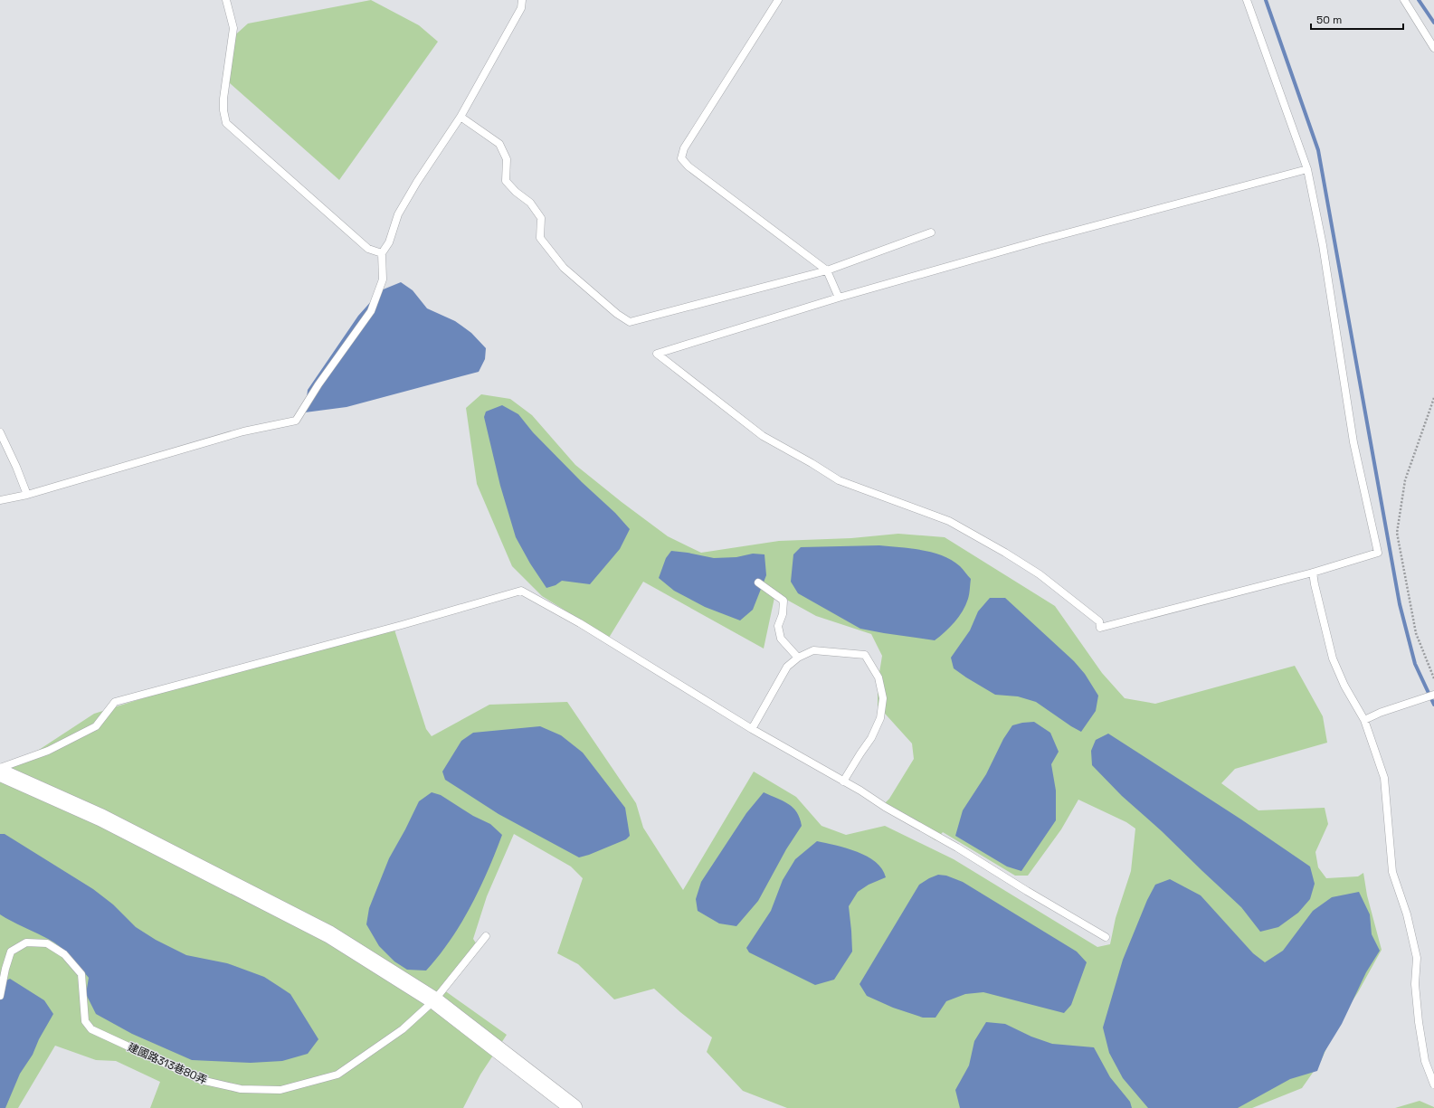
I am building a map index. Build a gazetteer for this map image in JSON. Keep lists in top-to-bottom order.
{
  "streets": {
    "lane": ["建國路313巷80弄"]
  },
  "scale_bar": "50 m"
}
